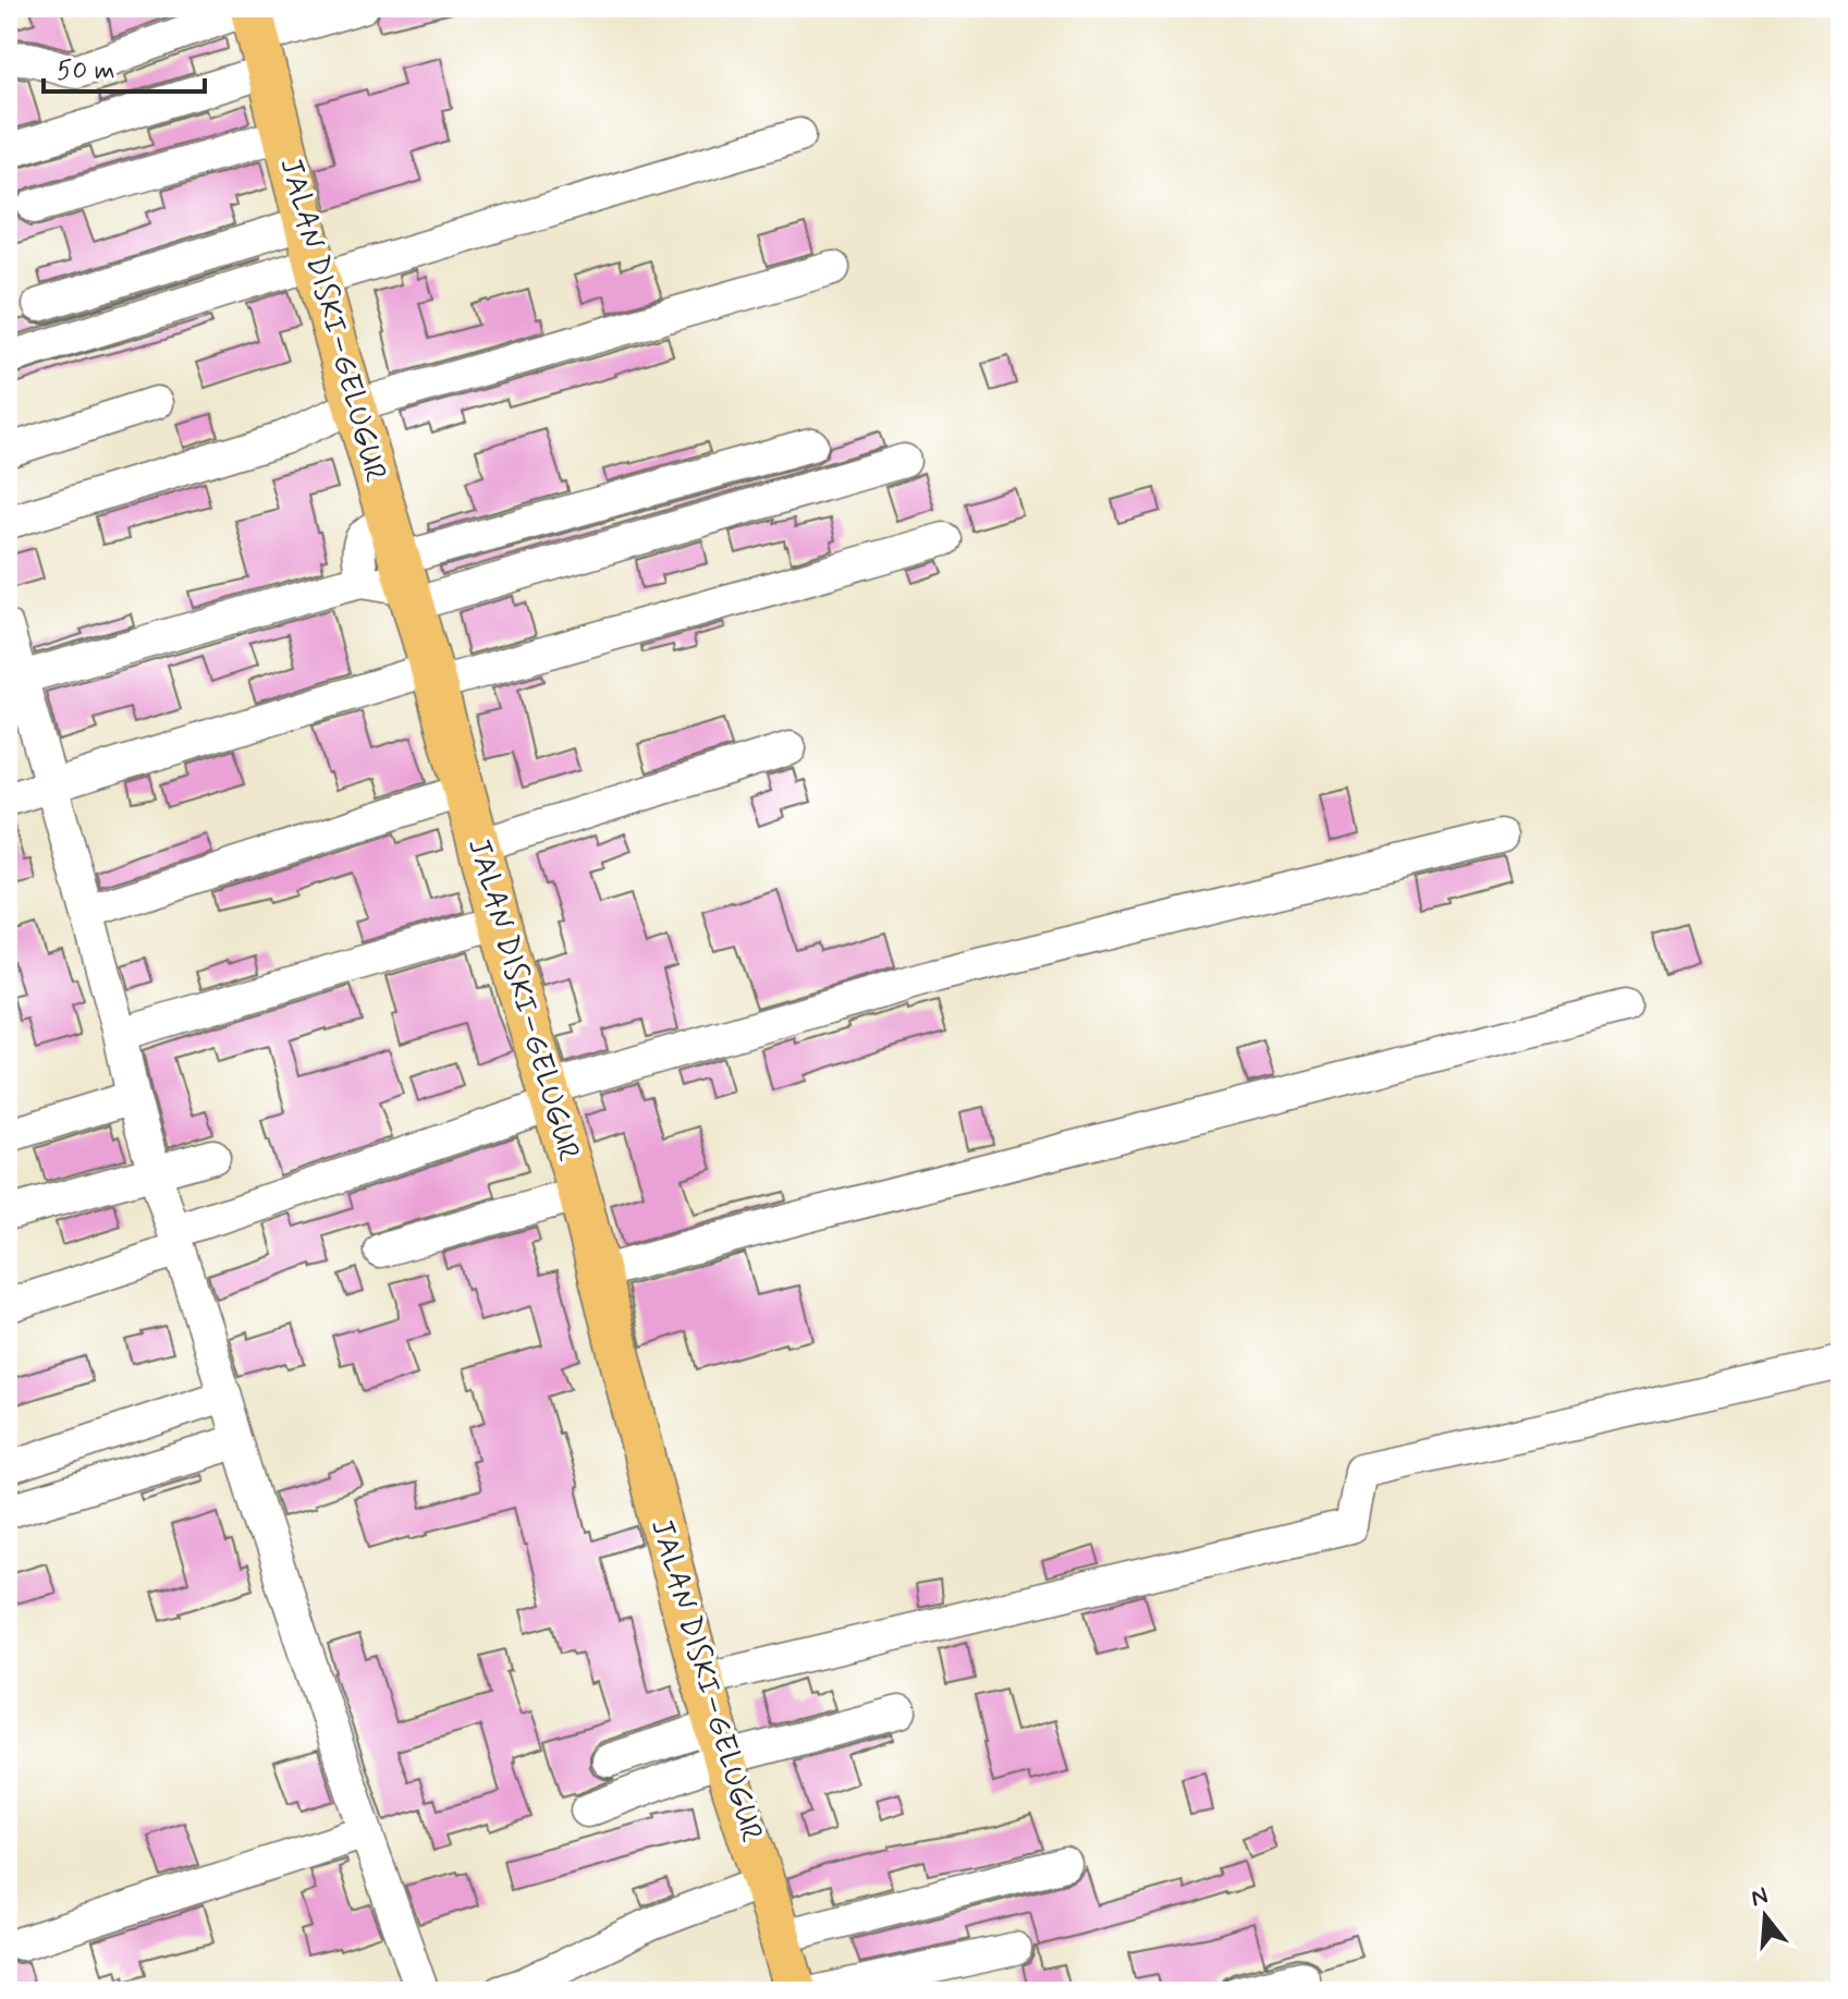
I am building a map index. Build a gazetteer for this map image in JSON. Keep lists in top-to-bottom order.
{
  "streets": {
    "main road": ["JALAN DISKI–GELUGUR"]
  },
  "scale_bar": "50 m",
  "north": "top"
}
